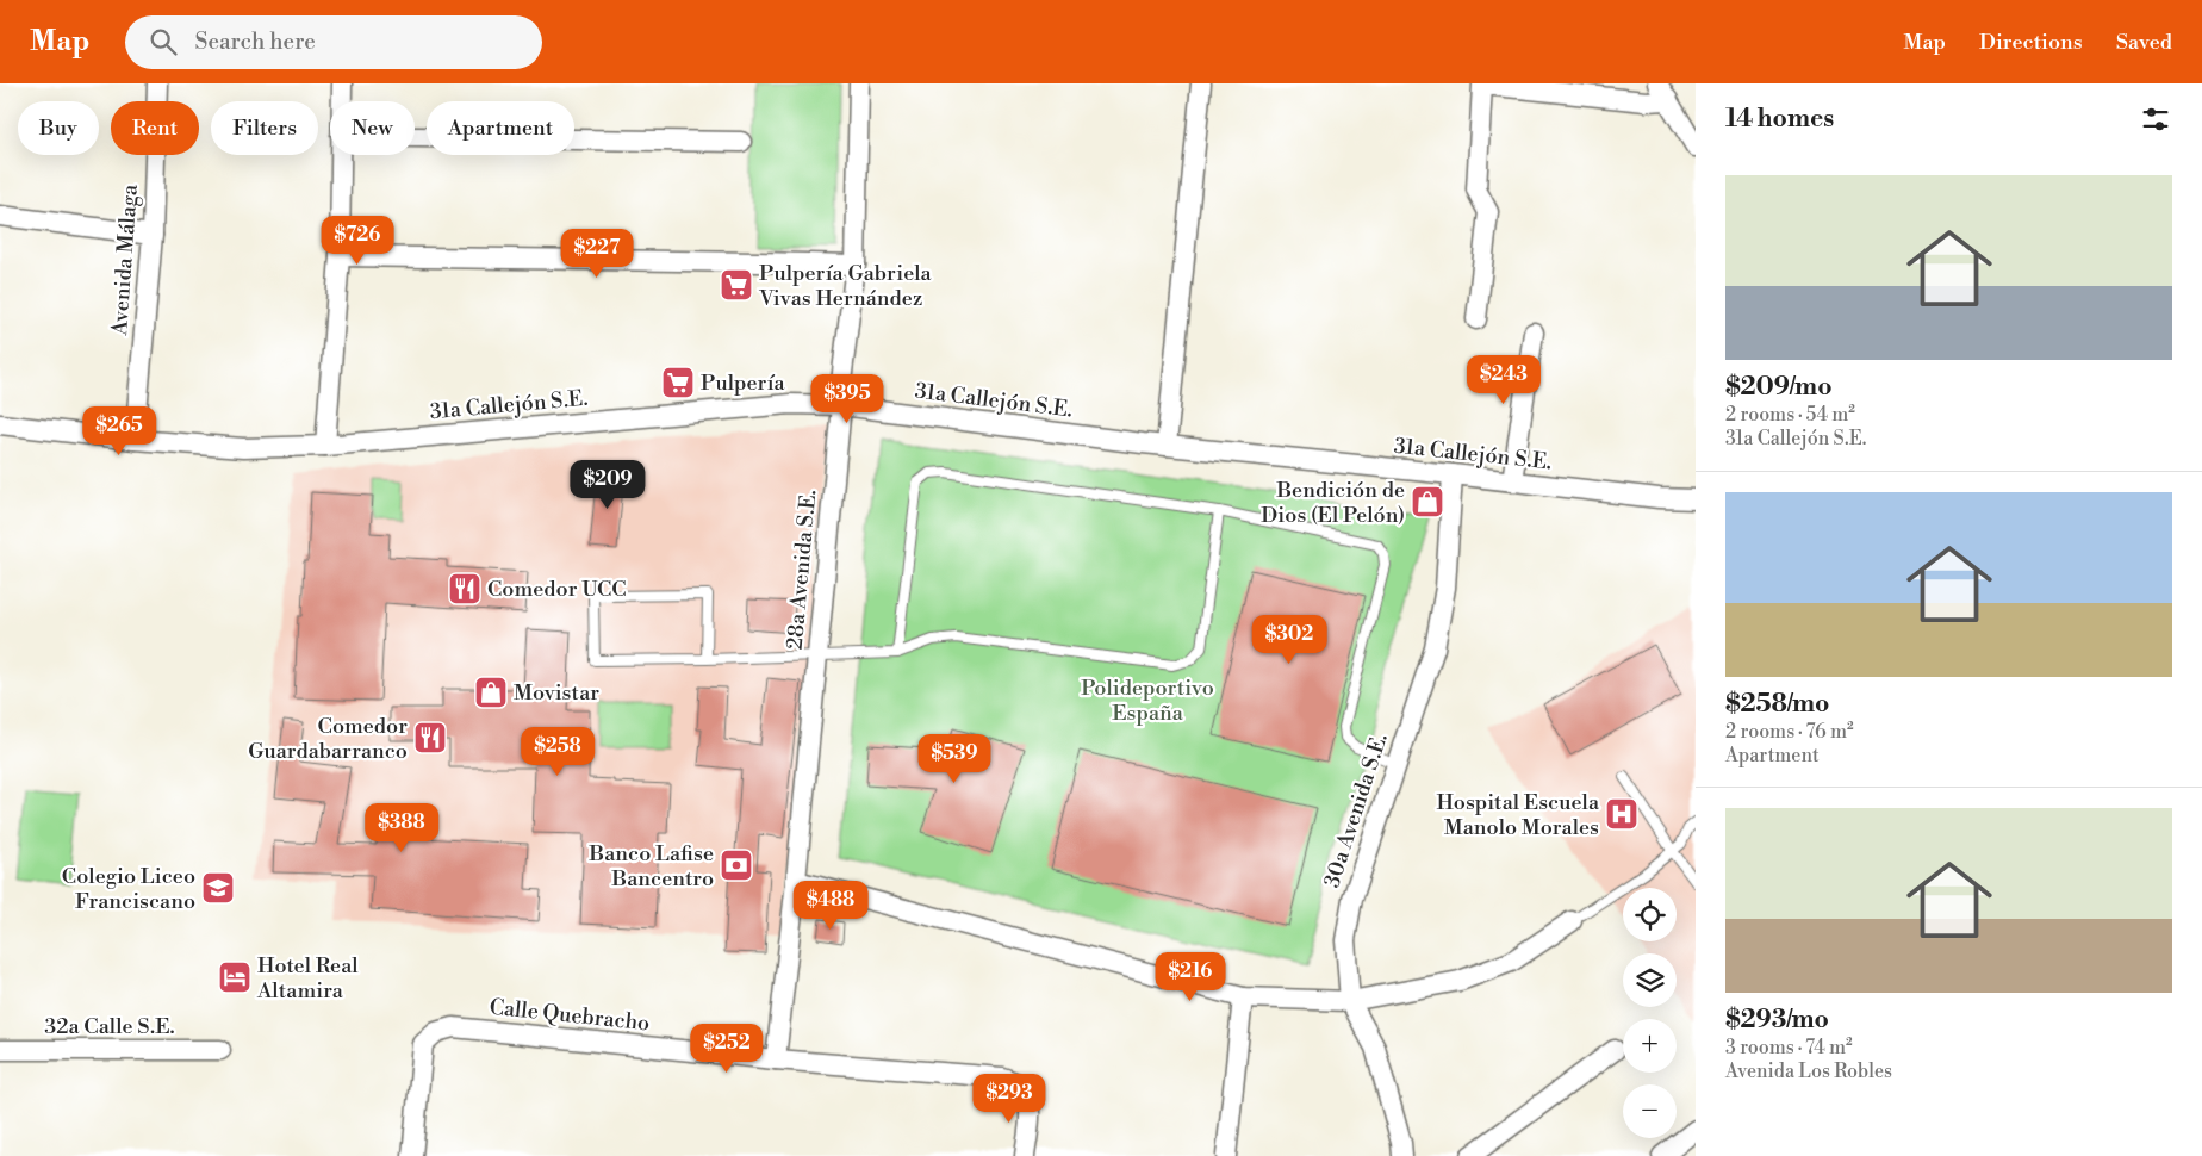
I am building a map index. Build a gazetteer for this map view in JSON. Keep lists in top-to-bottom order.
{
  "streets": {
    "street": [
      "Avenida Málaga",
      "31a Callejón S.E.",
      "28a Avenida S.E.",
      "30a Avenida S.E.",
      "Calle Quebracho",
      "32a Calle S.E."
    ]
  },
  "crossings": [
    ["Avenida Málaga", "31a Callejón S.E."],
    ["31a Callejón S.E.", "28a Avenida S.E."],
    ["31a Callejón S.E.", "30a Avenida S.E."],
    ["28a Avenida S.E.", "Calle Quebracho"]
  ],
  "parks": ["Polideportivo España"],
  "places": {
    "supermarket": ["Pulpería Gabriela Vivas Hernández", "Pulpería"],
    "shop": ["Bendición de Dios (El Pelón)", "Movistar"],
    "restaurant": ["Comedor UCC", "Comedor Guardabarranco"],
    "hospital": ["Hospital Escuela Manolo Morales"],
    "bank": ["Banco Lafise Bancentro"],
    "school or university": ["Colegio Liceo Franciscano"],
    "hotel": ["Hotel Real Altamira"]
  },
  "page": {
    "header": "Map",
    "search": "Search here",
    "nav": ["Map", "Directions", "Saved"],
    "heading": "14 homes",
    "chip": [
      "Buy",
      "Rent",
      "Filters",
      "New",
      "Apartment"
    ],
    "list": [
      {
        "name": "$209/mo",
        "note": "2 rooms · 54 m² · 31a Callejón S.E."
      },
      {
        "name": "$258/mo",
        "note": "2 rooms · 76 m² · Apartment"
      },
      {
        "name": "$293/mo",
        "note": "3 rooms · 74 m² · Avenida Los Robles"
      }
    ],
    "price": [
      "$726",
      "$227",
      "$243",
      "$395",
      "$265",
      "$209",
      "$302",
      "$258",
      "$539",
      "$388",
      "$488",
      "$216",
      "$252",
      "$293"
    ],
    "map_buttons": ["+", "−"]
  }
}
